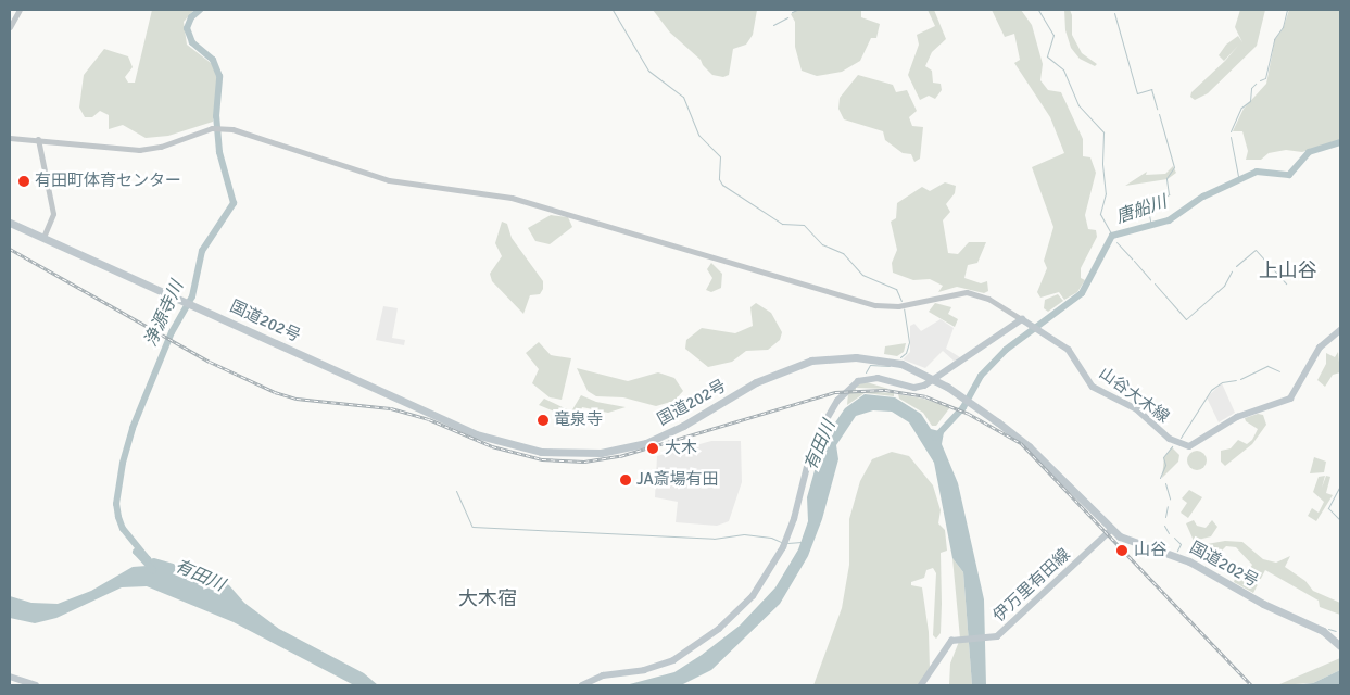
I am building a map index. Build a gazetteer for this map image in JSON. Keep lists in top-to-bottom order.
{
  "streets": {
    "highway": ["国道202号"],
    "main road": ["山谷大木線", "伊万里有田線"]
  },
  "crossings": [
    ["国道202号", "伊万里有田線"]
  ],
  "districts": ["上山谷", "大木宿"],
  "water": ["唐船川", "浄源寺川", "有田川"],
  "places": [
    "有田町体育センター",
    "竜泉寺",
    "大木",
    "JA斎場有田",
    "山谷"
  ]
}
